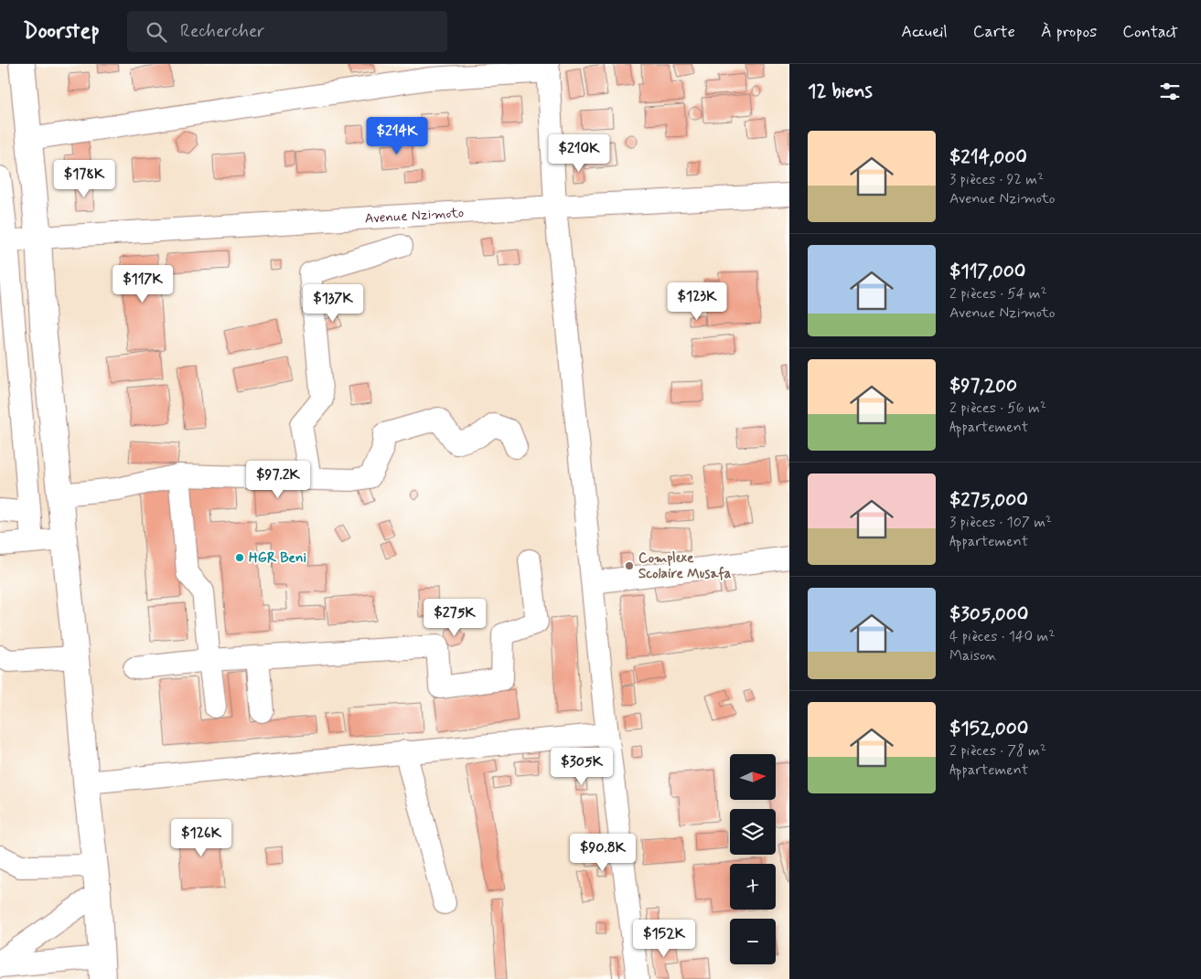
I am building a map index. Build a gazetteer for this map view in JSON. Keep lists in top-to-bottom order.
{
  "streets": {
    "street": ["Avenue Nzimoto"]
  },
  "places": ["HGR Beni", "Complexe Scolaire Musafa"],
  "north": "right",
  "page": {
    "header": "Doorstep",
    "search": "Rechercher",
    "nav": [
      "Accueil",
      "Carte",
      "À propos",
      "Contact"
    ],
    "heading": "12 biens",
    "price": [
      "$214K",
      "$210K",
      "$178K",
      "$117K",
      "$123K",
      "$137K",
      "$97.2K",
      "$275K",
      "$305K",
      "$126K",
      "$90.8K",
      "$152K"
    ],
    "list": [
      {
        "name": "$214,000",
        "note": "3 pièces · 92 m² · Avenue Nzimoto"
      },
      {
        "name": "$117,000",
        "note": "2 pièces · 54 m² · Avenue Nzimoto"
      },
      {
        "name": "$97,200",
        "note": "2 pièces · 56 m² · Appartement"
      },
      {
        "name": "$275,000",
        "note": "3 pièces · 107 m² · Appartement"
      },
      {
        "name": "$305,000",
        "note": "4 pièces · 140 m² · Maison"
      },
      {
        "name": "$152,000",
        "note": "2 pièces · 78 m² · Appartement"
      }
    ],
    "map_buttons": ["+", "−"]
  }
}
